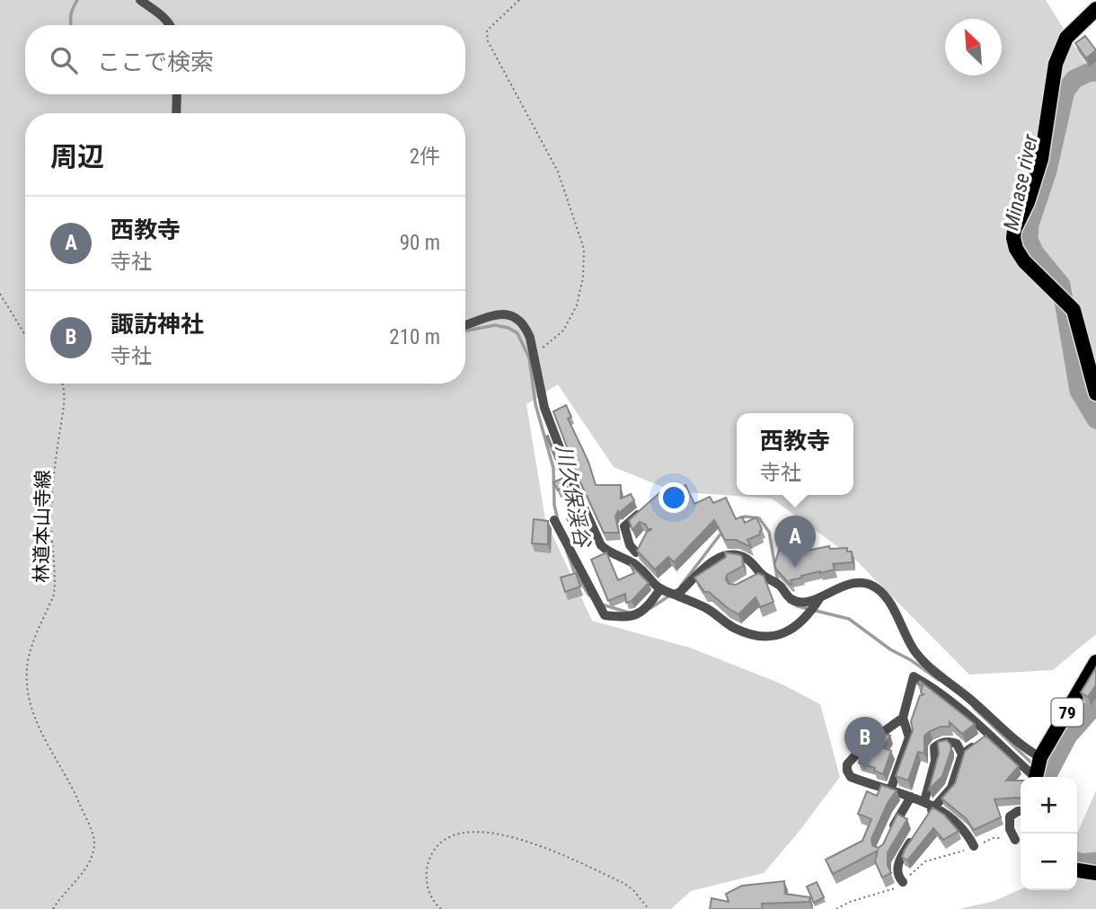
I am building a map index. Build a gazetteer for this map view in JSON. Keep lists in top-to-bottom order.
{
  "streets": {
    "main road": ["79"],
    "path": ["林道本山寺線"]
  },
  "water": ["Minase river", "川久保渓谷"],
  "north": "top left",
  "page": {
    "search": "ここで検索",
    "heading": ["周辺", "2件"],
    "list": [
      {
        "mark": "A",
        "name": "西教寺",
        "note": "寺社",
        "value": "90 m"
      },
      {
        "mark": "B",
        "name": "諏訪神社",
        "note": "寺社",
        "value": "210 m"
      }
    ],
    "popup": ["西教寺", "寺社"],
    "pins": ["A", "B"],
    "map_buttons": ["+", "−"]
  }
}
